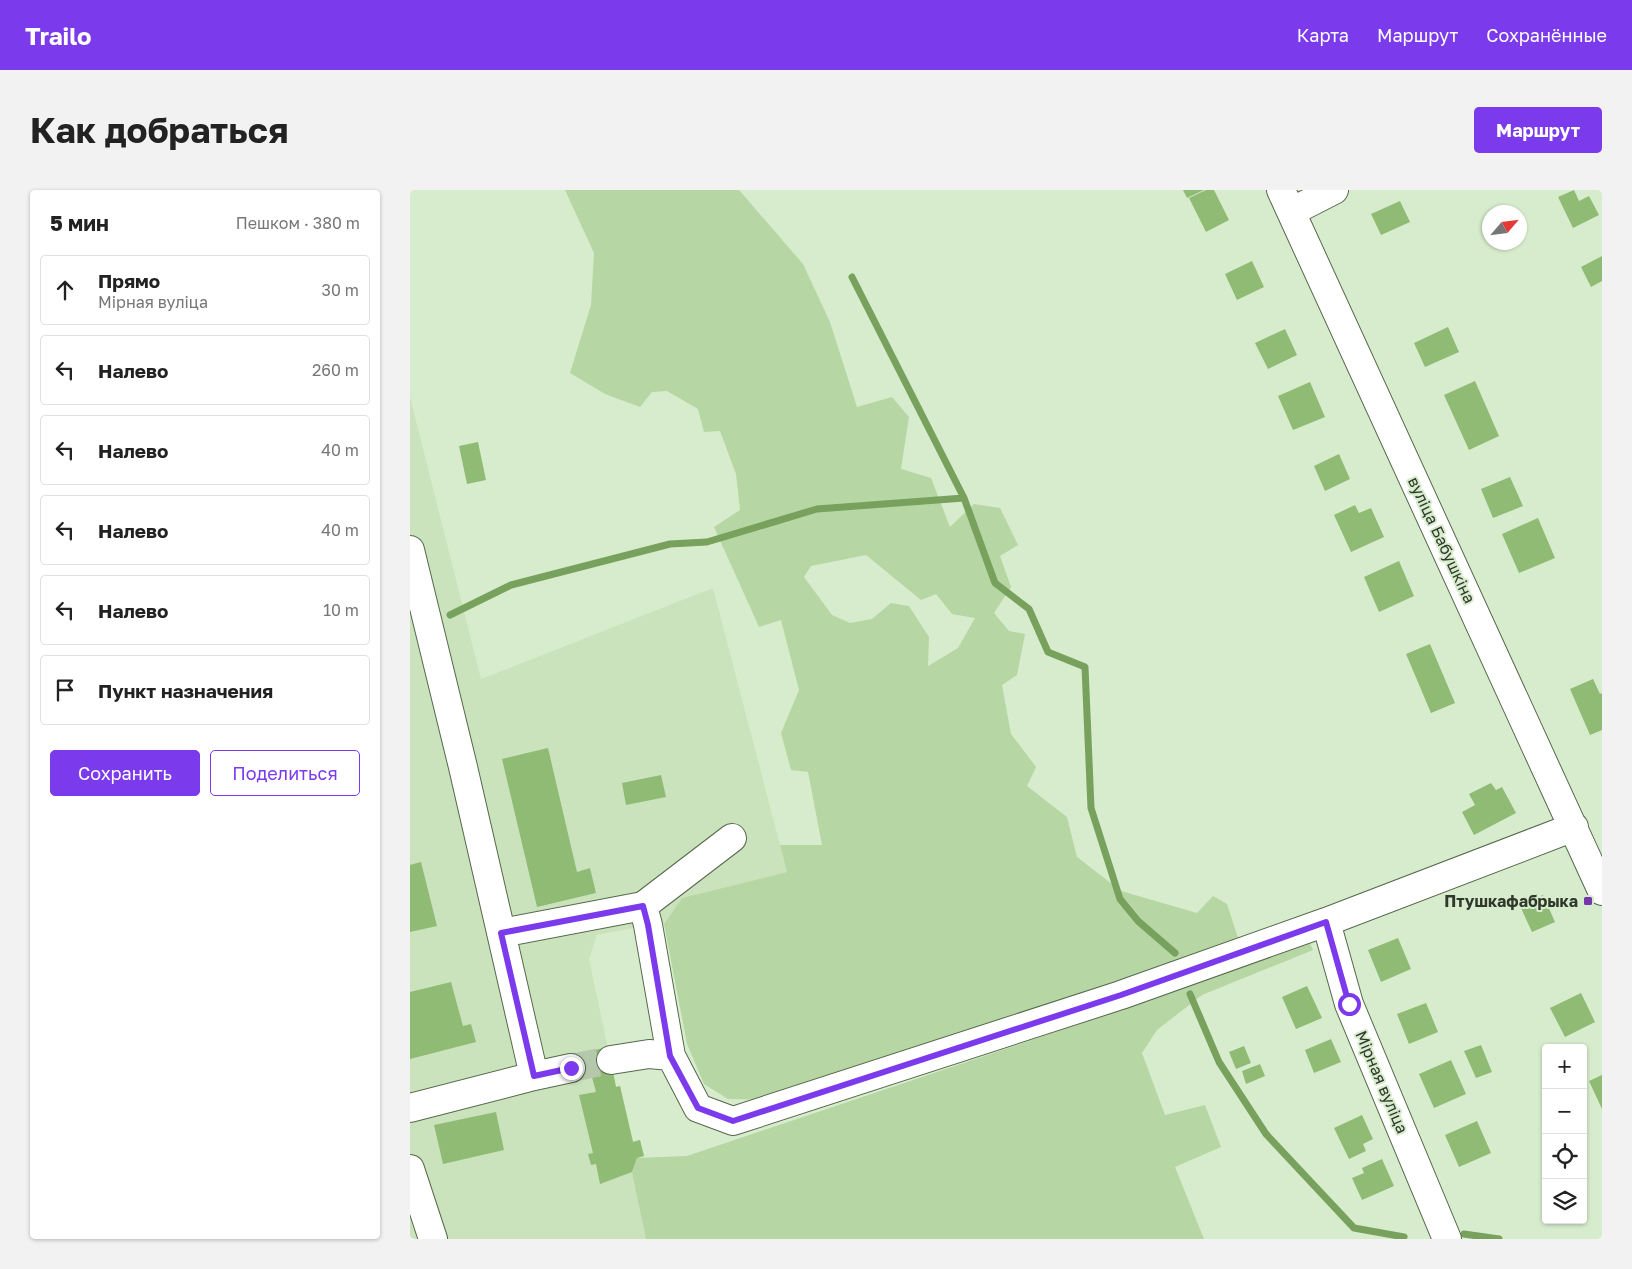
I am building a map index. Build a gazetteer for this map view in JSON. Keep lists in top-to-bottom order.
{
  "streets": {
    "street": ["вуліца Бабушкіна", "Мірная вуліца"]
  },
  "places": {
    "transit": ["Птушкафабрыка"]
  },
  "north": "top right",
  "page": {
    "header": "Trailo",
    "nav": ["Карта", "Маршрут", "Сохранённые"],
    "buttons": [
      "Маршрут",
      ["Сохранить", "Поделиться"]
    ],
    "title": "Как добраться",
    "heading": ["5 мин", "Пешком · 380 m"],
    "list": [
      ["Прямо", "Мірная вуліца", "30 m"],
      ["Налево", "260 m"],
      ["Налево", "40 m"],
      ["Налево", "40 m"],
      ["Налево", "10 m"],
      "Пункт назначения"
    ],
    "map_buttons": ["+", "−"]
  }
}
